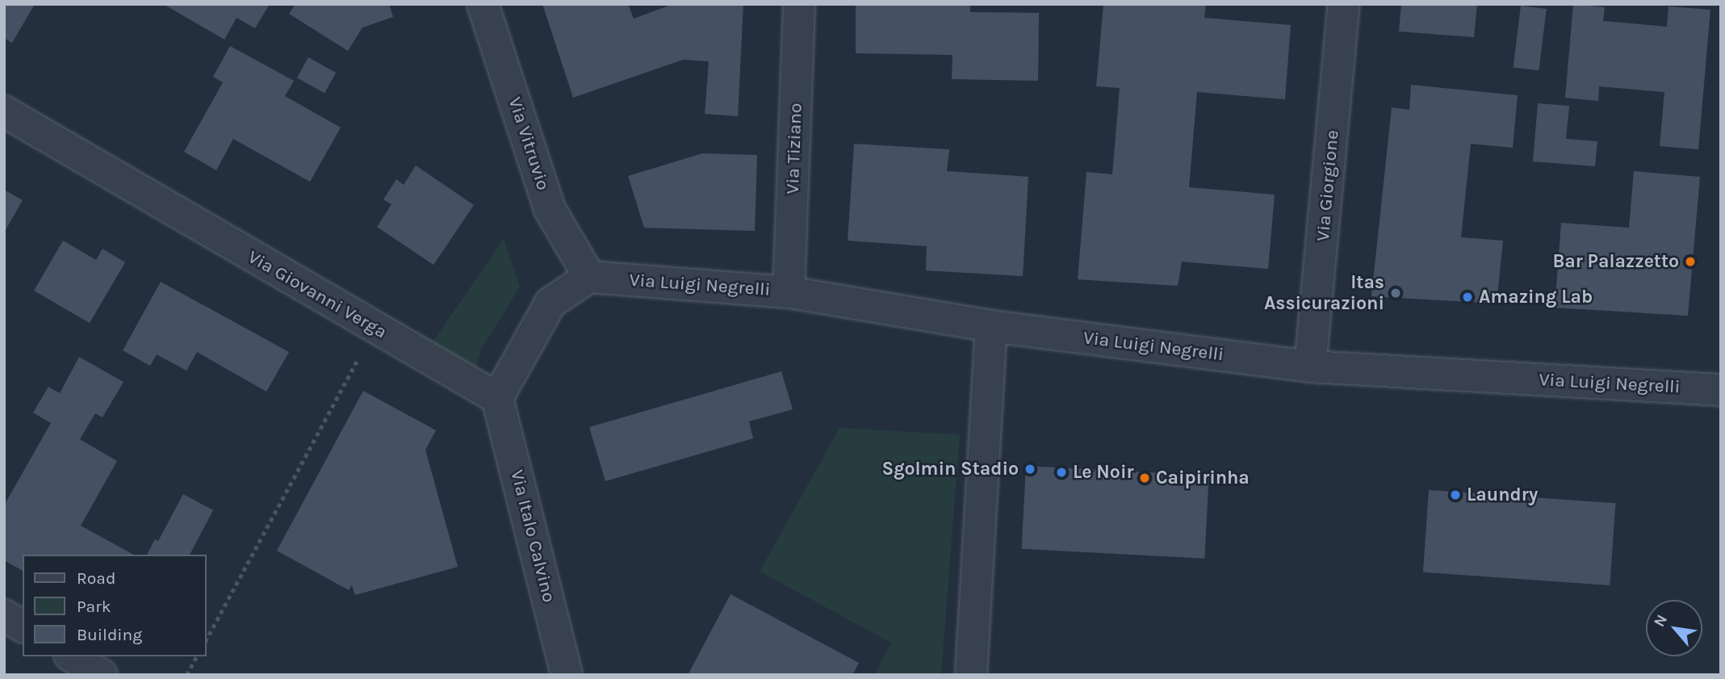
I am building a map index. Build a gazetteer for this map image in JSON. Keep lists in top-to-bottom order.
{
  "streets": {
    "street": [
      "Via Vitruvio",
      "Via Tiziano",
      "Via Giorgione",
      "Via Luigi Negrelli",
      "Via Giovanni Verga",
      "Via Italo Calvino"
    ]
  },
  "crossings": [
    ["Via Vitruvio", "Via Luigi Negrelli"],
    ["Via Tiziano", "Via Luigi Negrelli"],
    ["Via Giorgione", "Via Luigi Negrelli"],
    ["Via Giovanni Verga", "Via Italo Calvino"]
  ],
  "places": [
    "Bar Palazzetto",
    "Itas Assicurazioni",
    "Amazing Lab",
    "Sgolmin Stadio",
    "Le Noir",
    "Caipirinha",
    "Laundry"
  ],
  "legend": ["Road", "Park", "Building"],
  "north": "top left"
}
